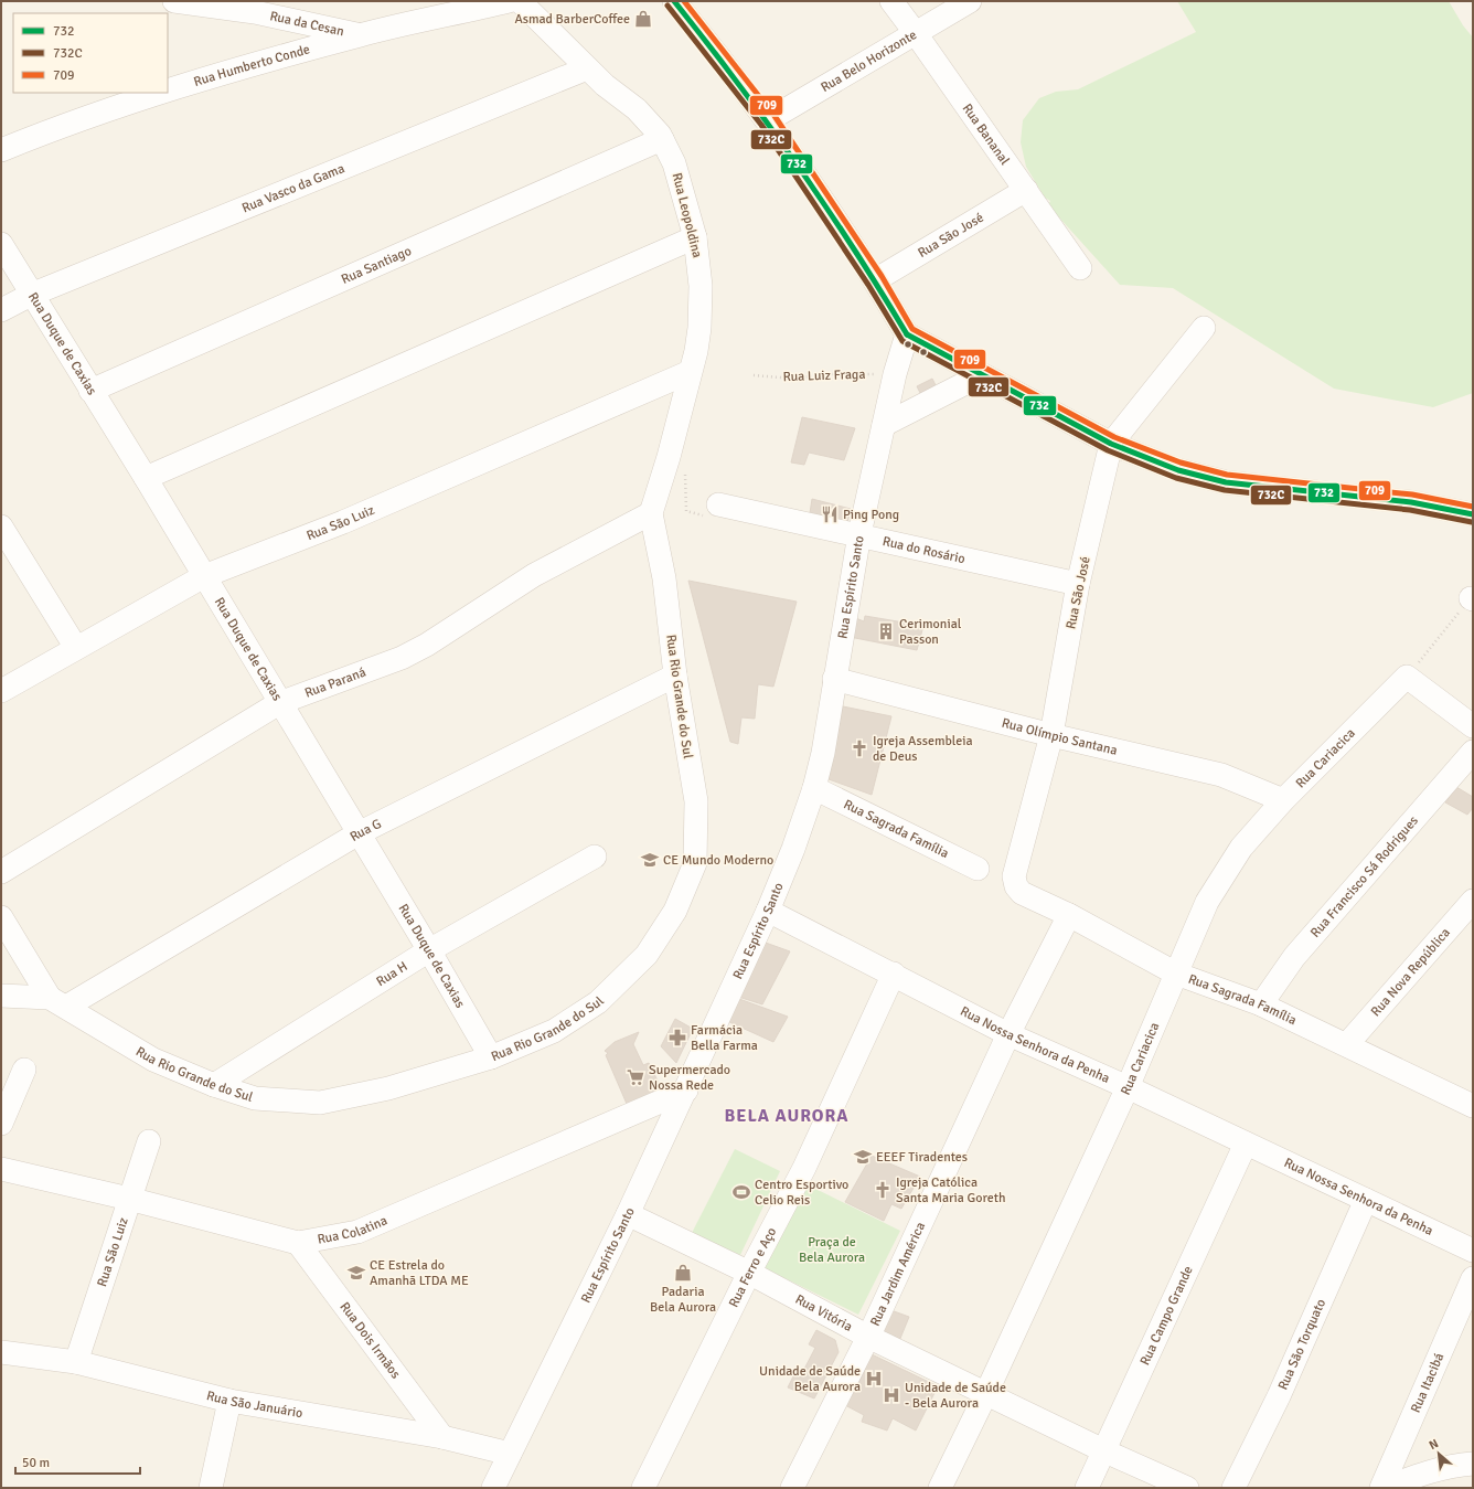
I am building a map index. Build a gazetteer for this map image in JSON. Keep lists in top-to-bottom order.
{
  "streets": {
    "street": [
      "Rua da Cesan",
      "Rua Belo Horizonte",
      "Rua Humberto Conde",
      "Rua Bananal",
      "Rua Vasco da Gama",
      "Rua Leopoldina",
      "Rua São José",
      "Rua Santiago",
      "Rua Duque de Caxias",
      "Rua São Luiz",
      "Rua do Rosário",
      "Rua Espírito Santo",
      "Rua Paraná",
      "Rua Rio Grande do Sul",
      "Rua Olímpio Santana",
      "Rua Cariacica",
      "Rua Sagrada Família",
      "Rua G",
      "Rua Francisco Sá Rodrigues",
      "Rua Nova República",
      "Rua H",
      "Rua Nossa Senhora da Penha",
      "Rua Colatina",
      "Rua Ferro e Aço",
      "Rua Jardim América",
      "Rua Vitória",
      "Rua Campo Grande",
      "Rua Dois Irmãos",
      "Rua São Torquato",
      "Rua Itacibá",
      "Rua São Januário"
    ],
    "path": ["Rua Luiz Fraga"]
  },
  "crossings": [
    ["Rua da Cesan", "Rua Humberto Conde"],
    ["Rua Belo Horizonte", "Rua Bananal"],
    ["Rua Bananal", "Rua São José"],
    ["Rua Vasco da Gama", "Rua Leopoldina"],
    ["Rua Vasco da Gama", "Rua Duque de Caxias"],
    ["Rua Leopoldina", "Rua Santiago"],
    ["Rua Leopoldina", "Rua São Luiz"],
    ["Rua Leopoldina", "Rua Paraná"],
    ["Rua Leopoldina", "Rua Rio Grande do Sul"],
    ["Rua São José", "Rua do Rosário"],
    ["Rua São José", "Rua Olímpio Santana"],
    ["Rua São José", "Rua Sagrada Família"],
    ["Rua Santiago", "Rua Duque de Caxias"],
    ["Rua Duque de Caxias", "Rua São Luiz"],
    ["Rua Duque de Caxias", "Rua Paraná"],
    ["Rua Duque de Caxias", "Rua Rio Grande do Sul"],
    ["Rua Duque de Caxias", "Rua G"],
    ["Rua Duque de Caxias", "Rua H"],
    ["Rua Luiz Fraga", "Rua Espírito Santo"],
    ["Rua São Luiz", "Rua Colatina"],
    ["Rua São Luiz", "Rua São Januário"],
    ["Rua do Rosário", "Rua Espírito Santo"],
    ["Rua Espírito Santo", "Rua Olímpio Santana"],
    ["Rua Espírito Santo", "Rua Sagrada Família"],
    ["Rua Espírito Santo", "Rua Nossa Senhora da Penha"],
    ["Rua Espírito Santo", "Rua Colatina"],
    ["Rua Espírito Santo", "Rua Vitória"],
    ["Rua Espírito Santo", "Rua São Januário"],
    ["Rua Paraná", "Rua Rio Grande do Sul"],
    ["Rua Rio Grande do Sul", "Rua G"],
    ["Rua Rio Grande do Sul", "Rua H"],
    ["Rua Olímpio Santana", "Rua Cariacica"],
    ["Rua Cariacica", "Rua Sagrada Família"],
    ["Rua Cariacica", "Rua Nossa Senhora da Penha"],
    ["Rua Cariacica", "Rua Vitória"],
    ["Rua Sagrada Família", "Rua Francisco Sá Rodrigues"],
    ["Rua Sagrada Família", "Rua Nova República"],
    ["Rua Sagrada Família", "Rua Jardim América"],
    ["Rua Nossa Senhora da Penha", "Rua Ferro e Aço"],
    ["Rua Nossa Senhora da Penha", "Rua Jardim América"],
    ["Rua Nossa Senhora da Penha", "Rua Campo Grande"],
    ["Rua Nossa Senhora da Penha", "Rua São Torquato"],
    ["Rua Colatina", "Rua Dois Irmãos"],
    ["Rua Ferro e Aço", "Rua Vitória"],
    ["Rua Jardim América", "Rua Vitória"],
    ["Rua Vitória", "Rua Campo Grande"],
    ["Rua Dois Irmãos", "Rua São Januário"]
  ],
  "districts": ["BELA AURORA"],
  "parks": ["Praça de Bela Aurora"],
  "places": {
    "shop": ["Asmad BarberCoffee", "Padaria Bela Aurora"],
    "restaurant": ["Ping Pong"],
    "building": ["Cerimonial Passon"],
    "church": ["Igreja Assembleia de Deus", "Igreja Católica Santa Maria Goreth"],
    "school or university": ["CE Mundo Moderno", "EEEF Tiradentes", "CE Estrela do Amanhã LTDA ME"],
    "pharmacy": ["Farmácia Bella Farma"],
    "supermarket": ["Supermercado Nossa Rede"],
    "sports": ["Centro Esportivo Celio Reis"],
    "hospital": ["Unidade de Saúde Bela Aurora", "Unidade de Saúde - Bela Aurora"]
  },
  "lines": ["transit line 732", "transit line 709", "transit line 732C"],
  "legend": ["732", "732C", "709"],
  "scale_bar": "50 m",
  "north": "top left"
}
